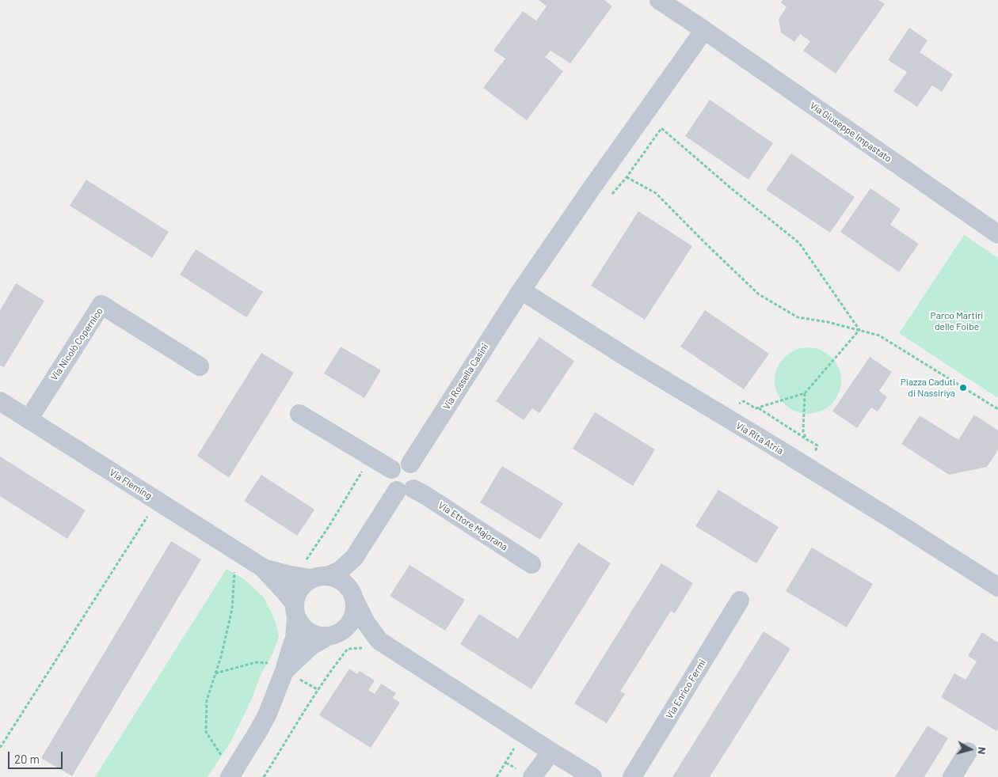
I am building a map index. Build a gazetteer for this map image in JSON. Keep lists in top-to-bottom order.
{
  "streets": {
    "street": [
      "Via Giuseppe Impastato",
      "Via Nicolò Copernico",
      "Via Rossella Casini",
      "Via Rita Atria",
      "Via Fleming",
      "Via Ettore Majorana",
      "Via Enrico Fermi"
    ]
  },
  "crossings": [
    ["Via Nicolò Copernico", "Via Fleming"],
    ["Via Rossella Casini", "Via Rita Atria"],
    ["Via Rossella Casini", "Via Ettore Majorana"]
  ],
  "parks": ["Parco Martiri delle Foibe"],
  "places": ["Piazza Caduti di Nassiriya"],
  "scale_bar": "20 m",
  "north": "right"
}
